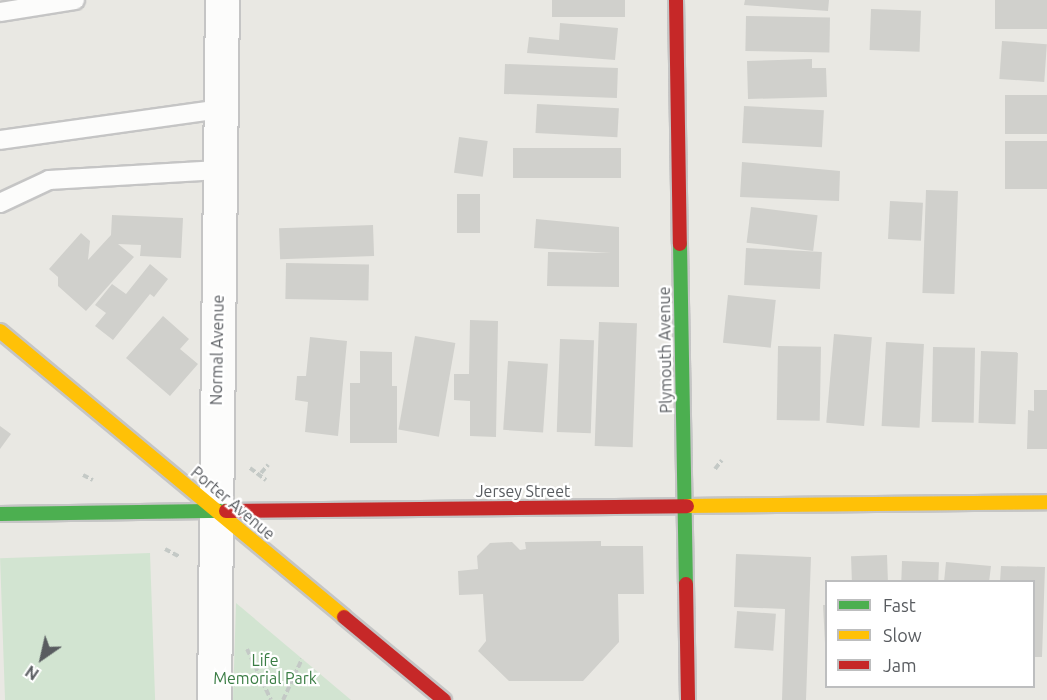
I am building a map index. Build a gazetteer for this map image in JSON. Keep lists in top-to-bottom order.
{
  "streets": {
    "street": [
      "Normal Avenue",
      "Plymouth Avenue",
      "Jersey Street",
      "Porter Avenue"
    ]
  },
  "crossings": [
    ["Normal Avenue", "Jersey Street"],
    ["Normal Avenue", "Porter Avenue"],
    ["Plymouth Avenue", "Jersey Street"],
    ["Jersey Street", "Porter Avenue"]
  ],
  "parks": ["Life Memorial Park"],
  "legend": ["Fast", "Slow", "Jam"],
  "north": "bottom left"
}
